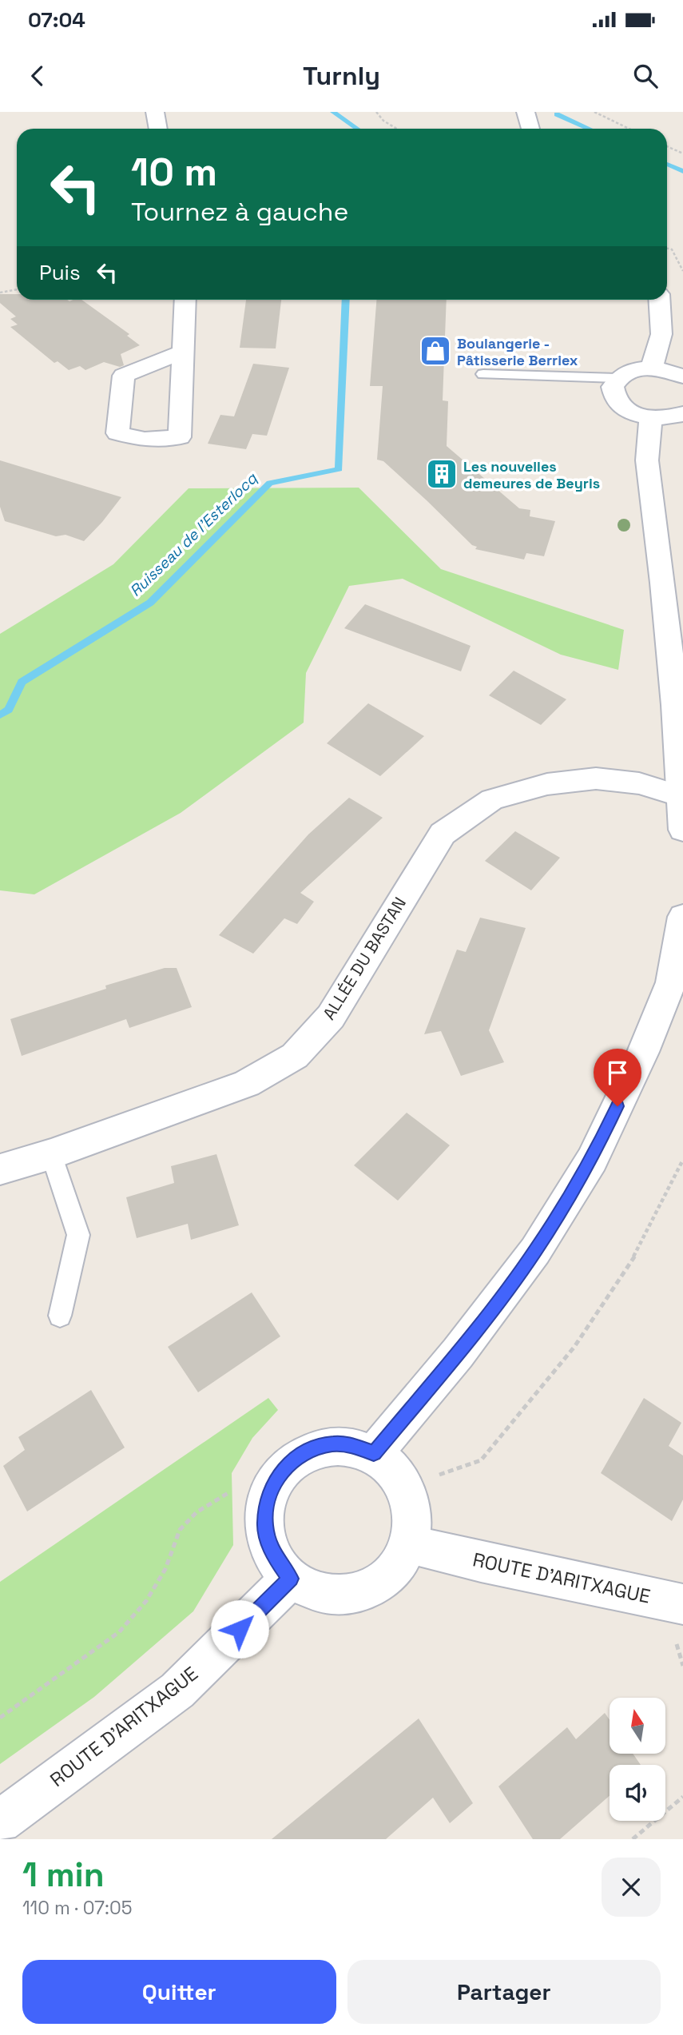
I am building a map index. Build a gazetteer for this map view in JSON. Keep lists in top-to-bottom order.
{
  "streets": {
    "street": ["ALLÉE DU BASTAN", "ROUTE D'ARITXAGUE"]
  },
  "water": ["Ruisseau de l'Esterlocq"],
  "places": {
    "shop": ["Boulangerie - Pâtisserie Berriex"],
    "building": ["Les nouvelles demeures de Beyris"]
  },
  "north": "top",
  "page": {
    "status": "07:04",
    "header": "Turnly",
    "turn": ["10 m", "Tournez à gauche"],
    "then": "Puis",
    "heading": ["1 min", "110 m · 07:05"],
    "buttons": ["Quitter", "Partager"]
  }
}
